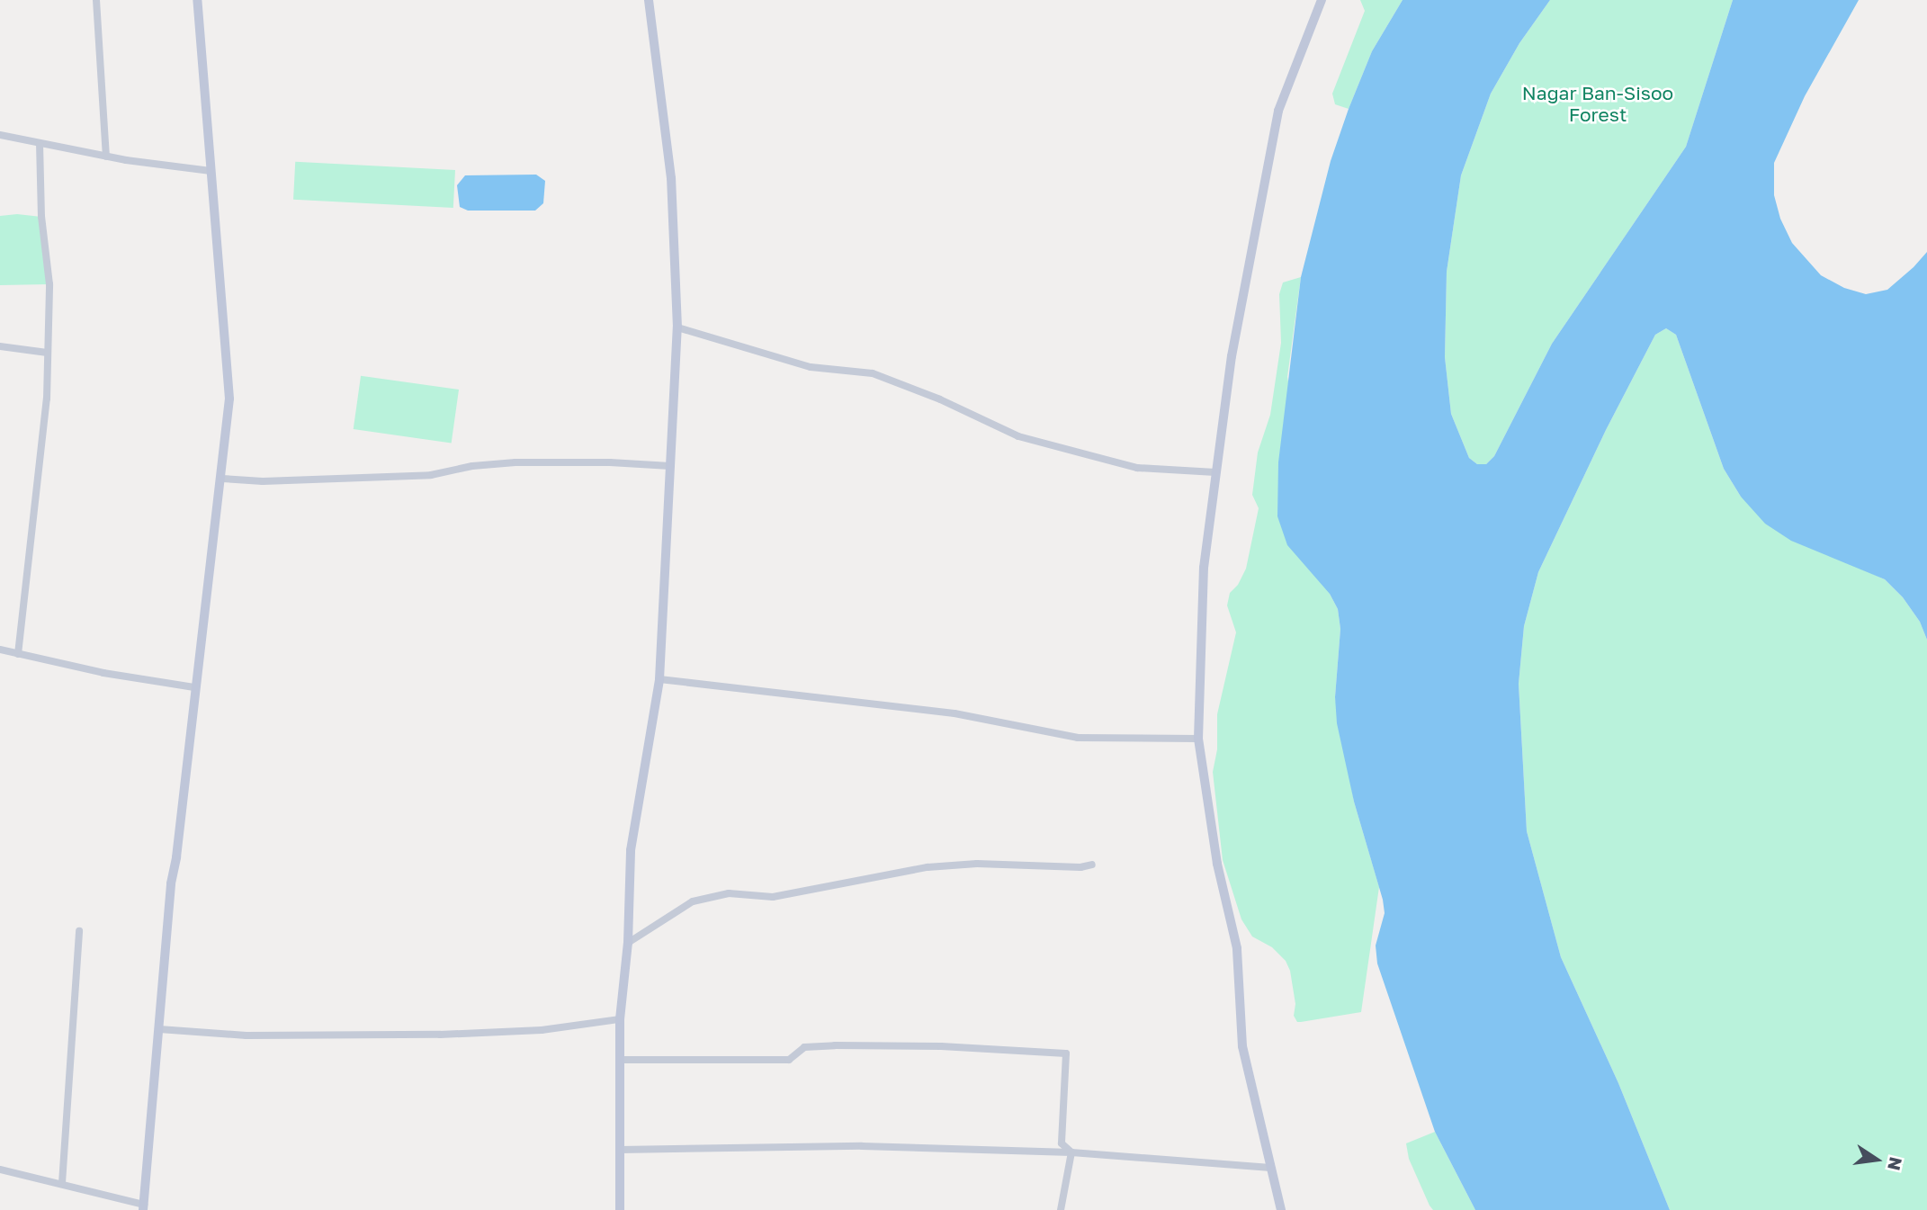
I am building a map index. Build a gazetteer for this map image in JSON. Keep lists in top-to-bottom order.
{
  "parks": ["Nagar Ban-Sisoo Forest"],
  "north": "right"
}
